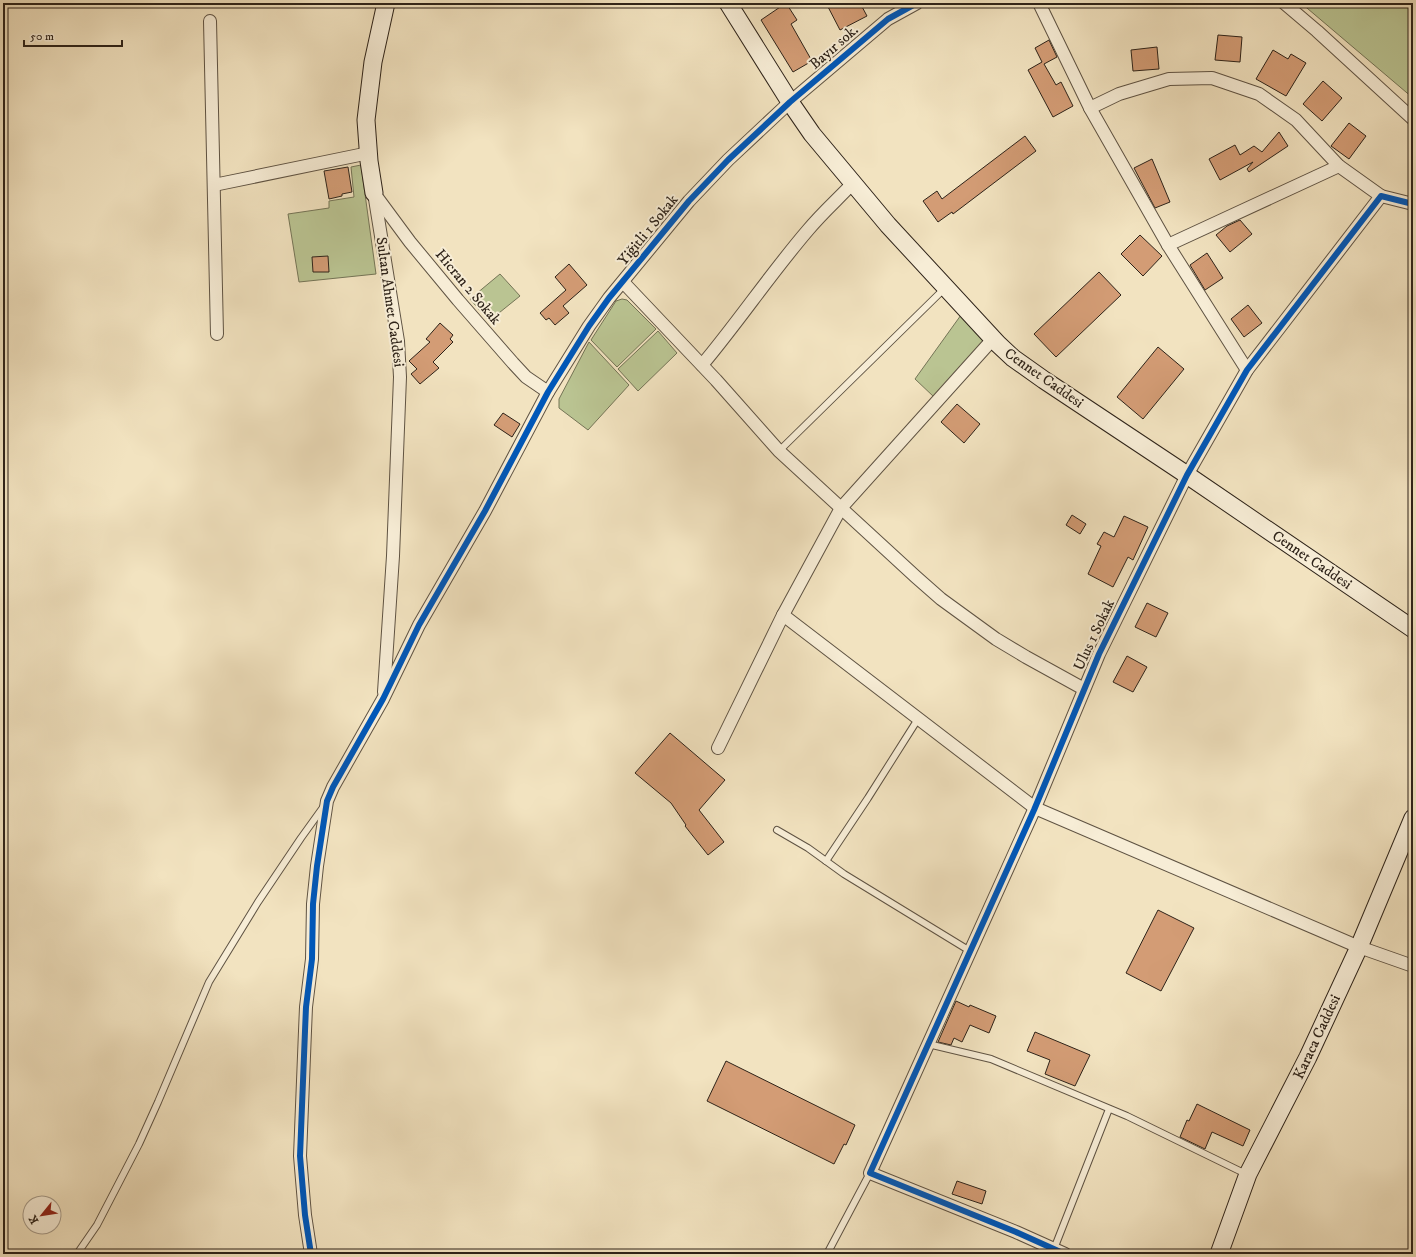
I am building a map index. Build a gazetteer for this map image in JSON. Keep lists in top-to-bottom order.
{
  "streets": {
    "street": [
      "Bayır sok.",
      "Yiğitli 1 Sokak",
      "Hicran 2 Sokak",
      "Sultan Ahmet Caddesi",
      "Cennet Caddesi",
      "Ulus 1 Sokak",
      "Karaca Caddesi"
    ]
  },
  "crossings": [
    ["Bayır sok.", "Yiğitli 1 Sokak"],
    ["Bayır sok.", "Cennet Caddesi"],
    ["Yiğitli 1 Sokak", "Hicran 2 Sokak"],
    ["Yiğitli 1 Sokak", "Sultan Ahmet Caddesi"],
    ["Yiğitli 1 Sokak", "Cennet Caddesi"],
    ["Hicran 2 Sokak", "Sultan Ahmet Caddesi"],
    ["Cennet Caddesi", "Ulus 1 Sokak"]
  ],
  "scale_bar": "50 m",
  "north": "bottom left"
}
